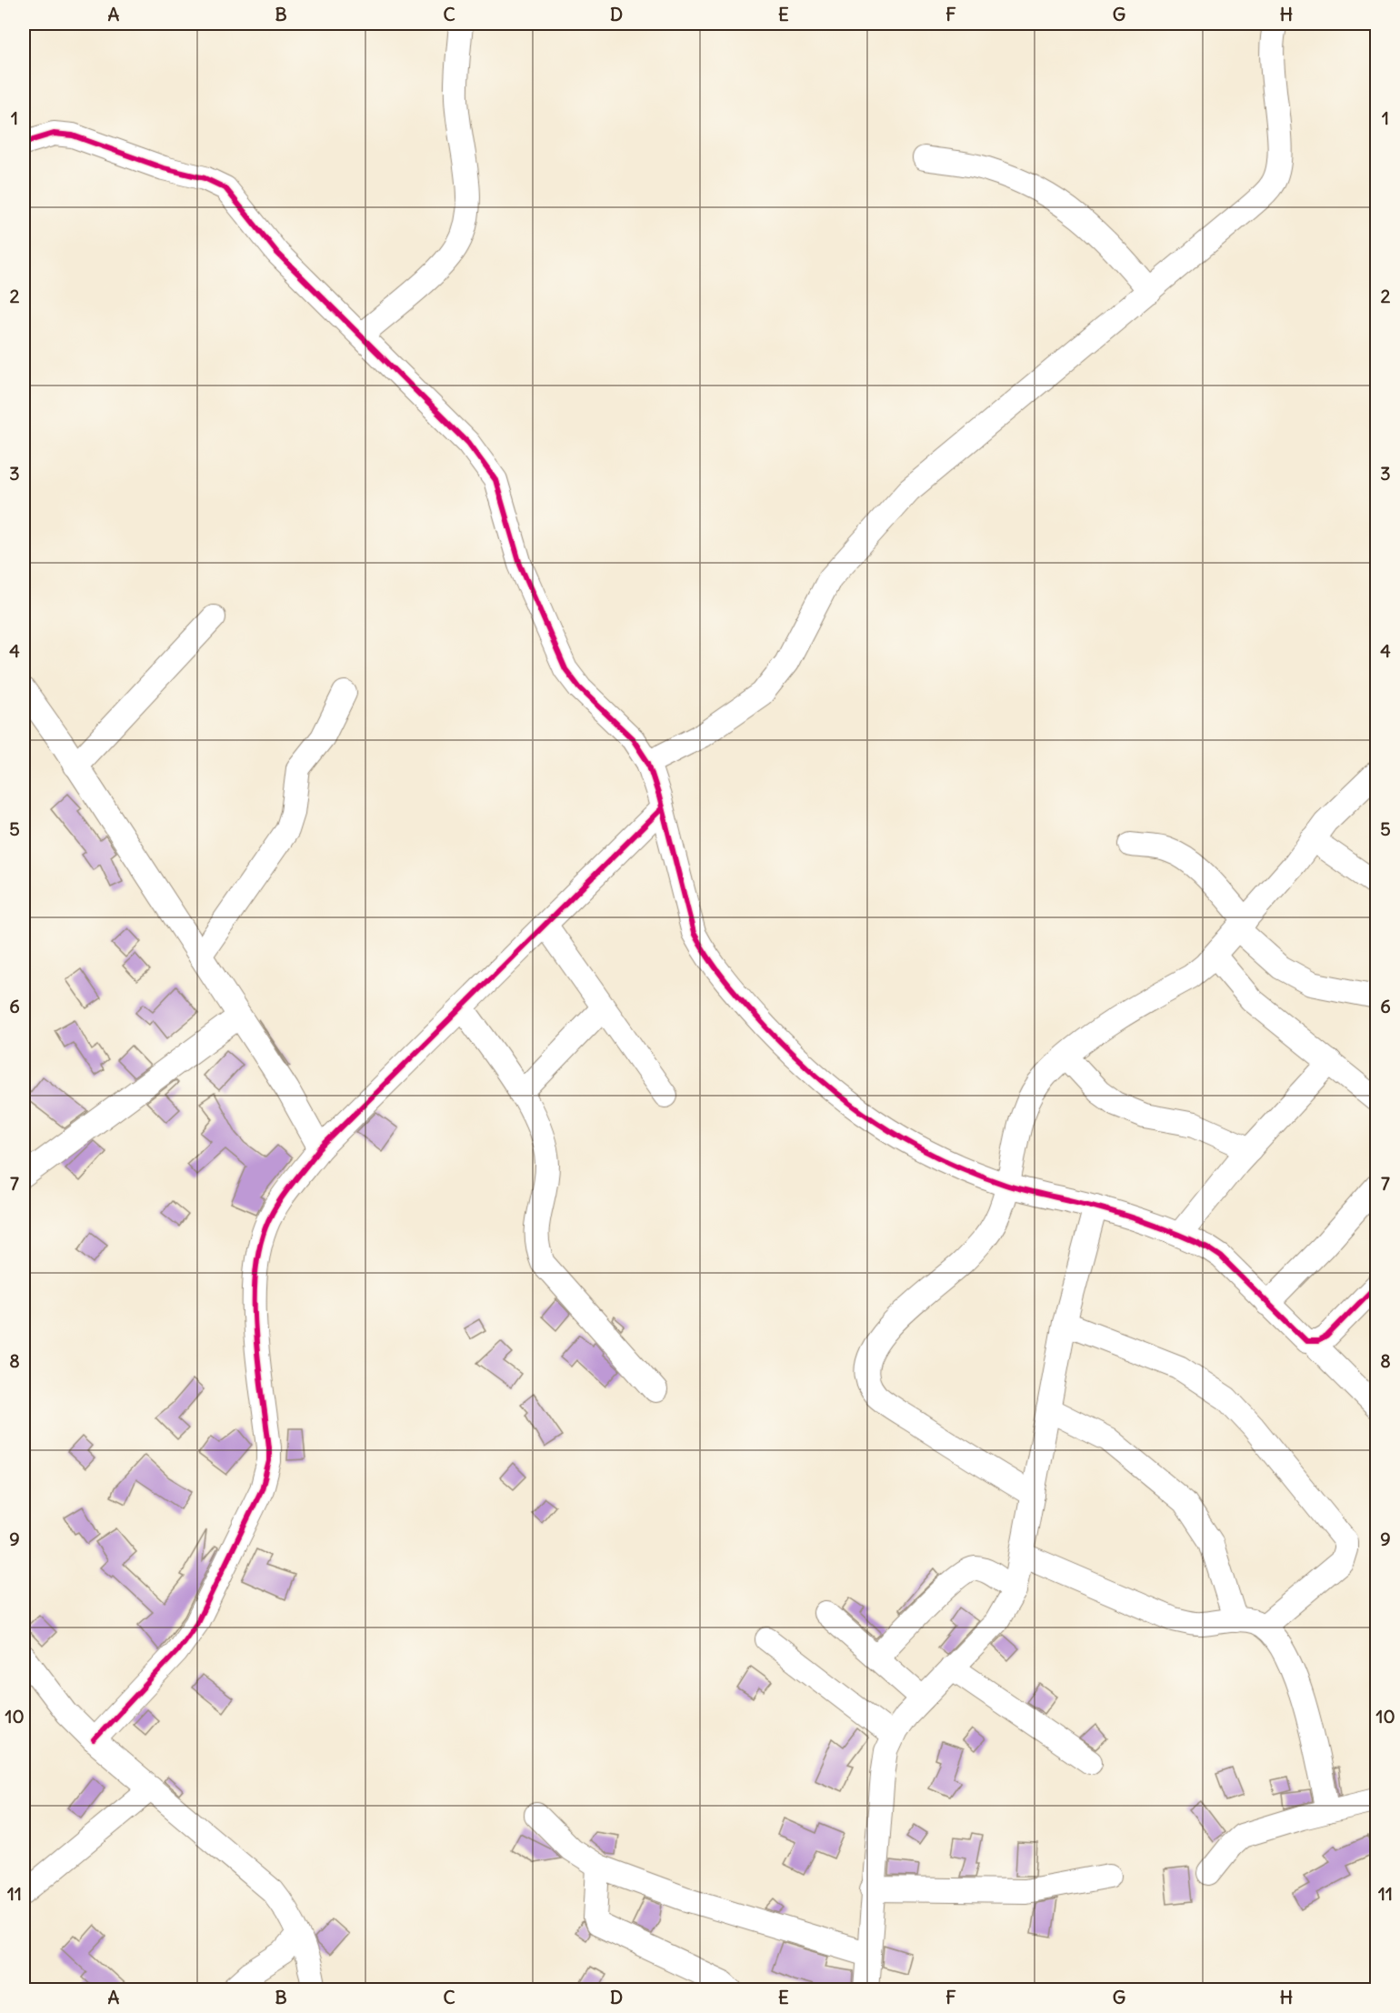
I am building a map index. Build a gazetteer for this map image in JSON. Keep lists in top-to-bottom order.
{
  "grid": {
    "columns": [
      "A",
      "B",
      "C",
      "D",
      "E",
      "F",
      "G",
      "H"
    ],
    "rows": [
      "1",
      "2",
      "3",
      "4",
      "5",
      "6",
      "7",
      "8",
      "9",
      "10",
      "11"
    ]
  }
}
